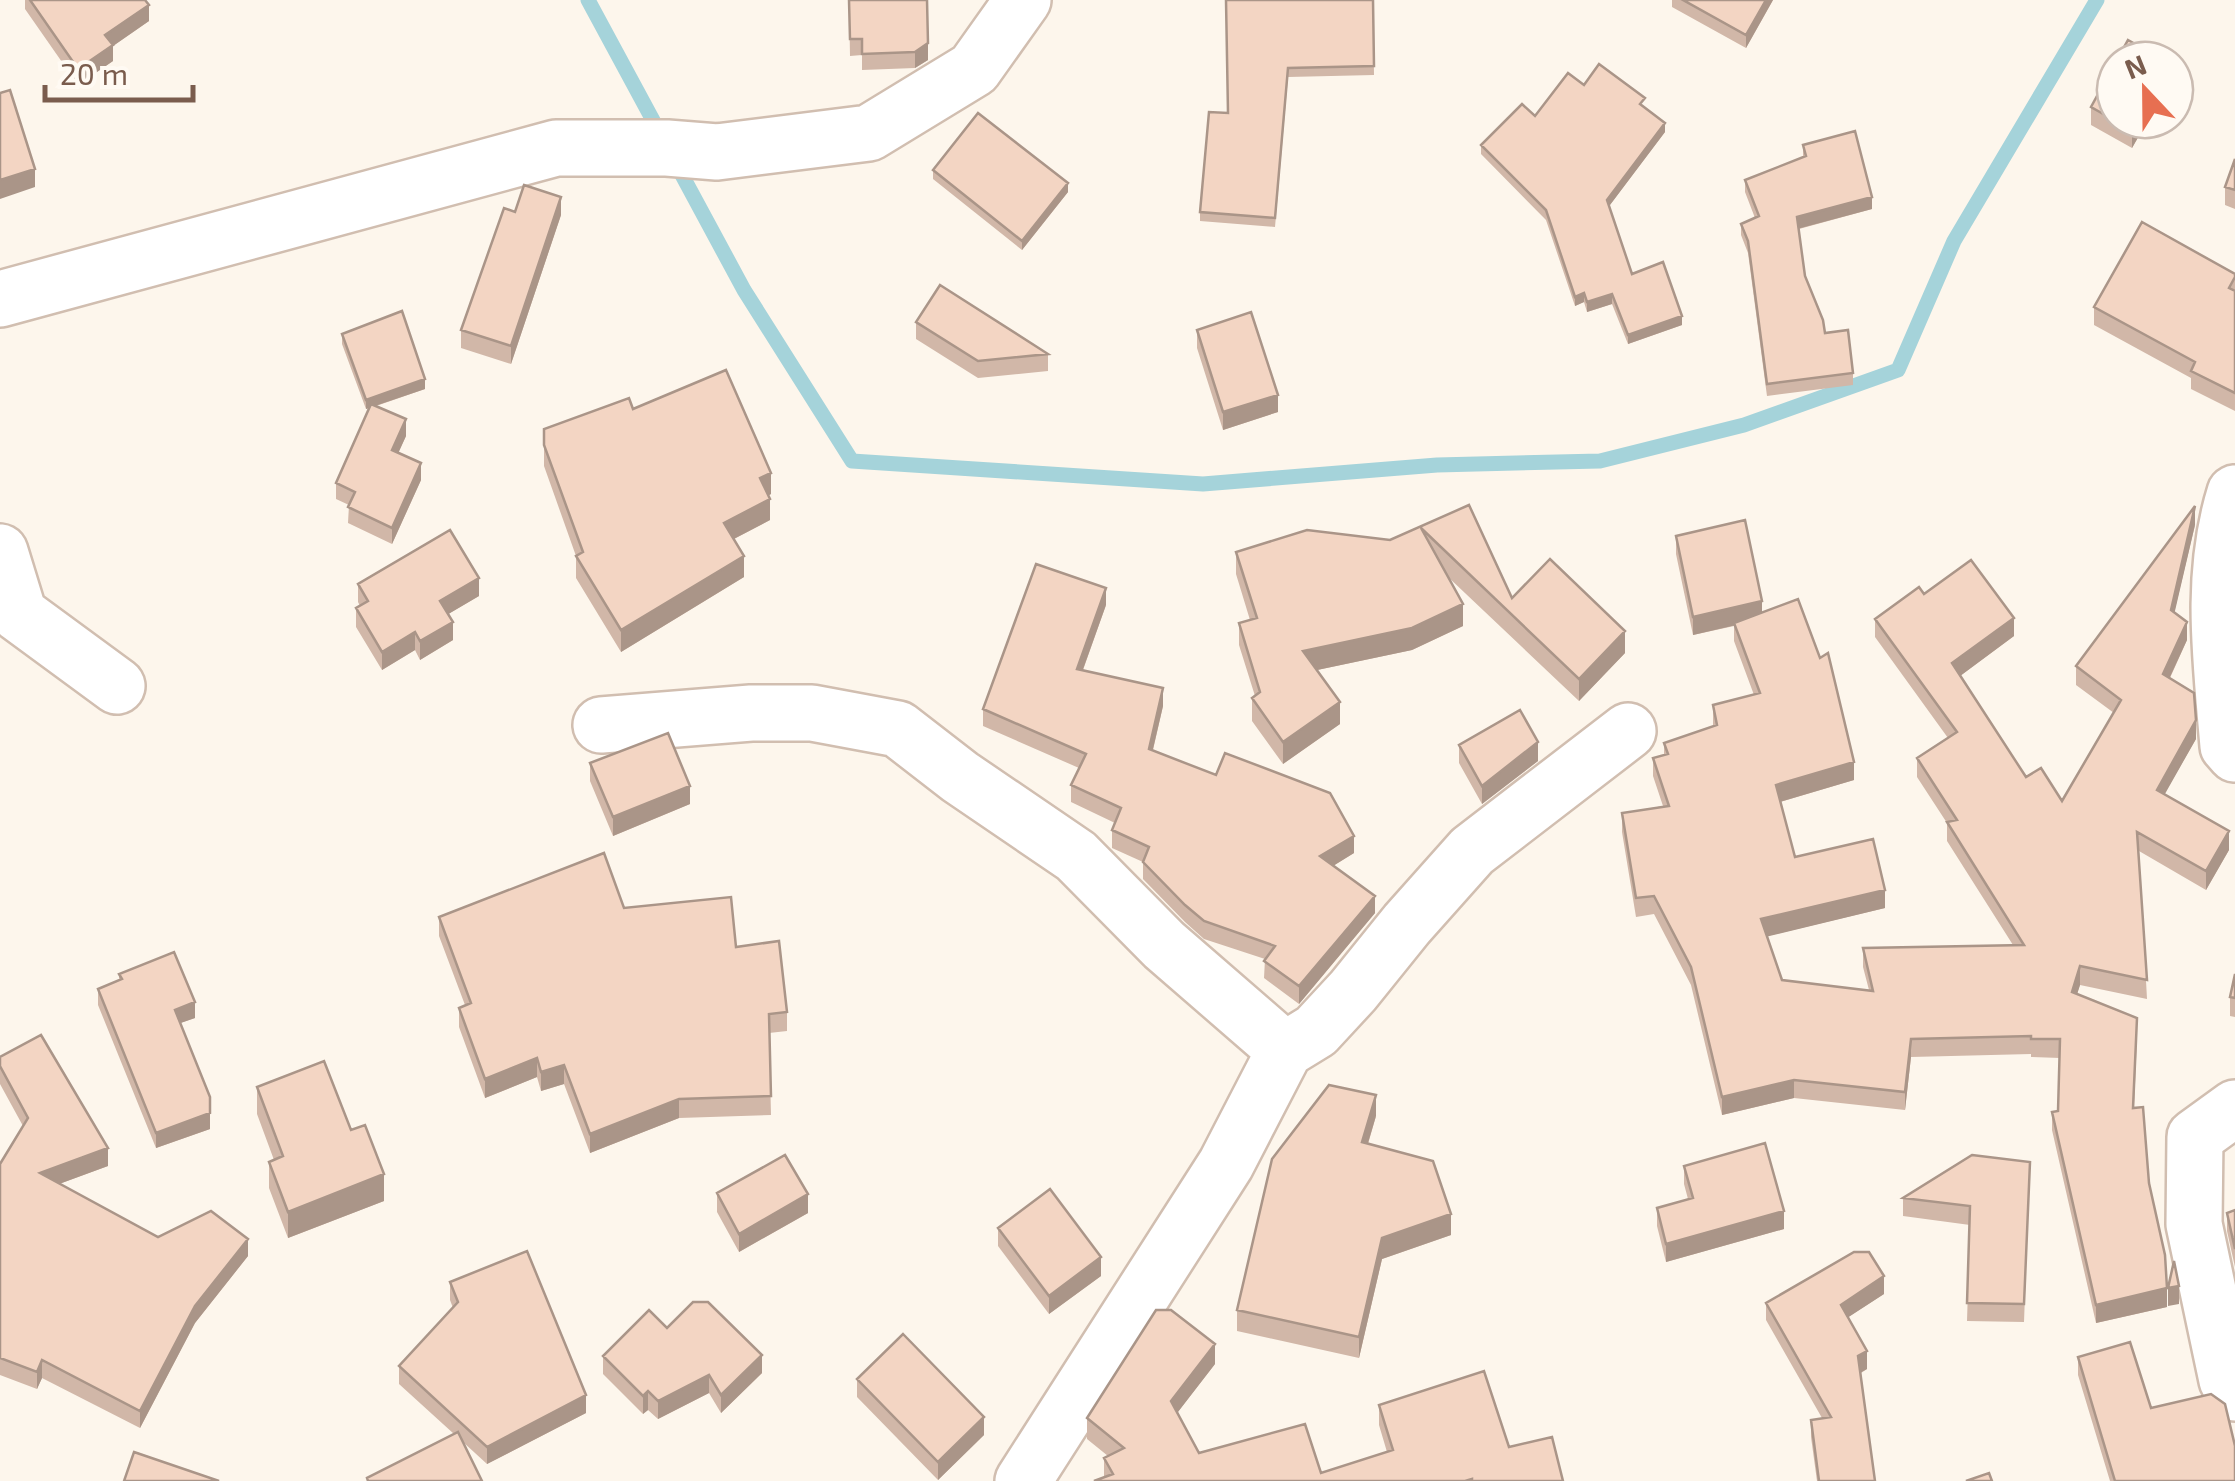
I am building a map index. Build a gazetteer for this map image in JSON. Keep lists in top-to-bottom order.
{
  "scale_bar": "20 m",
  "north": "top"
}
